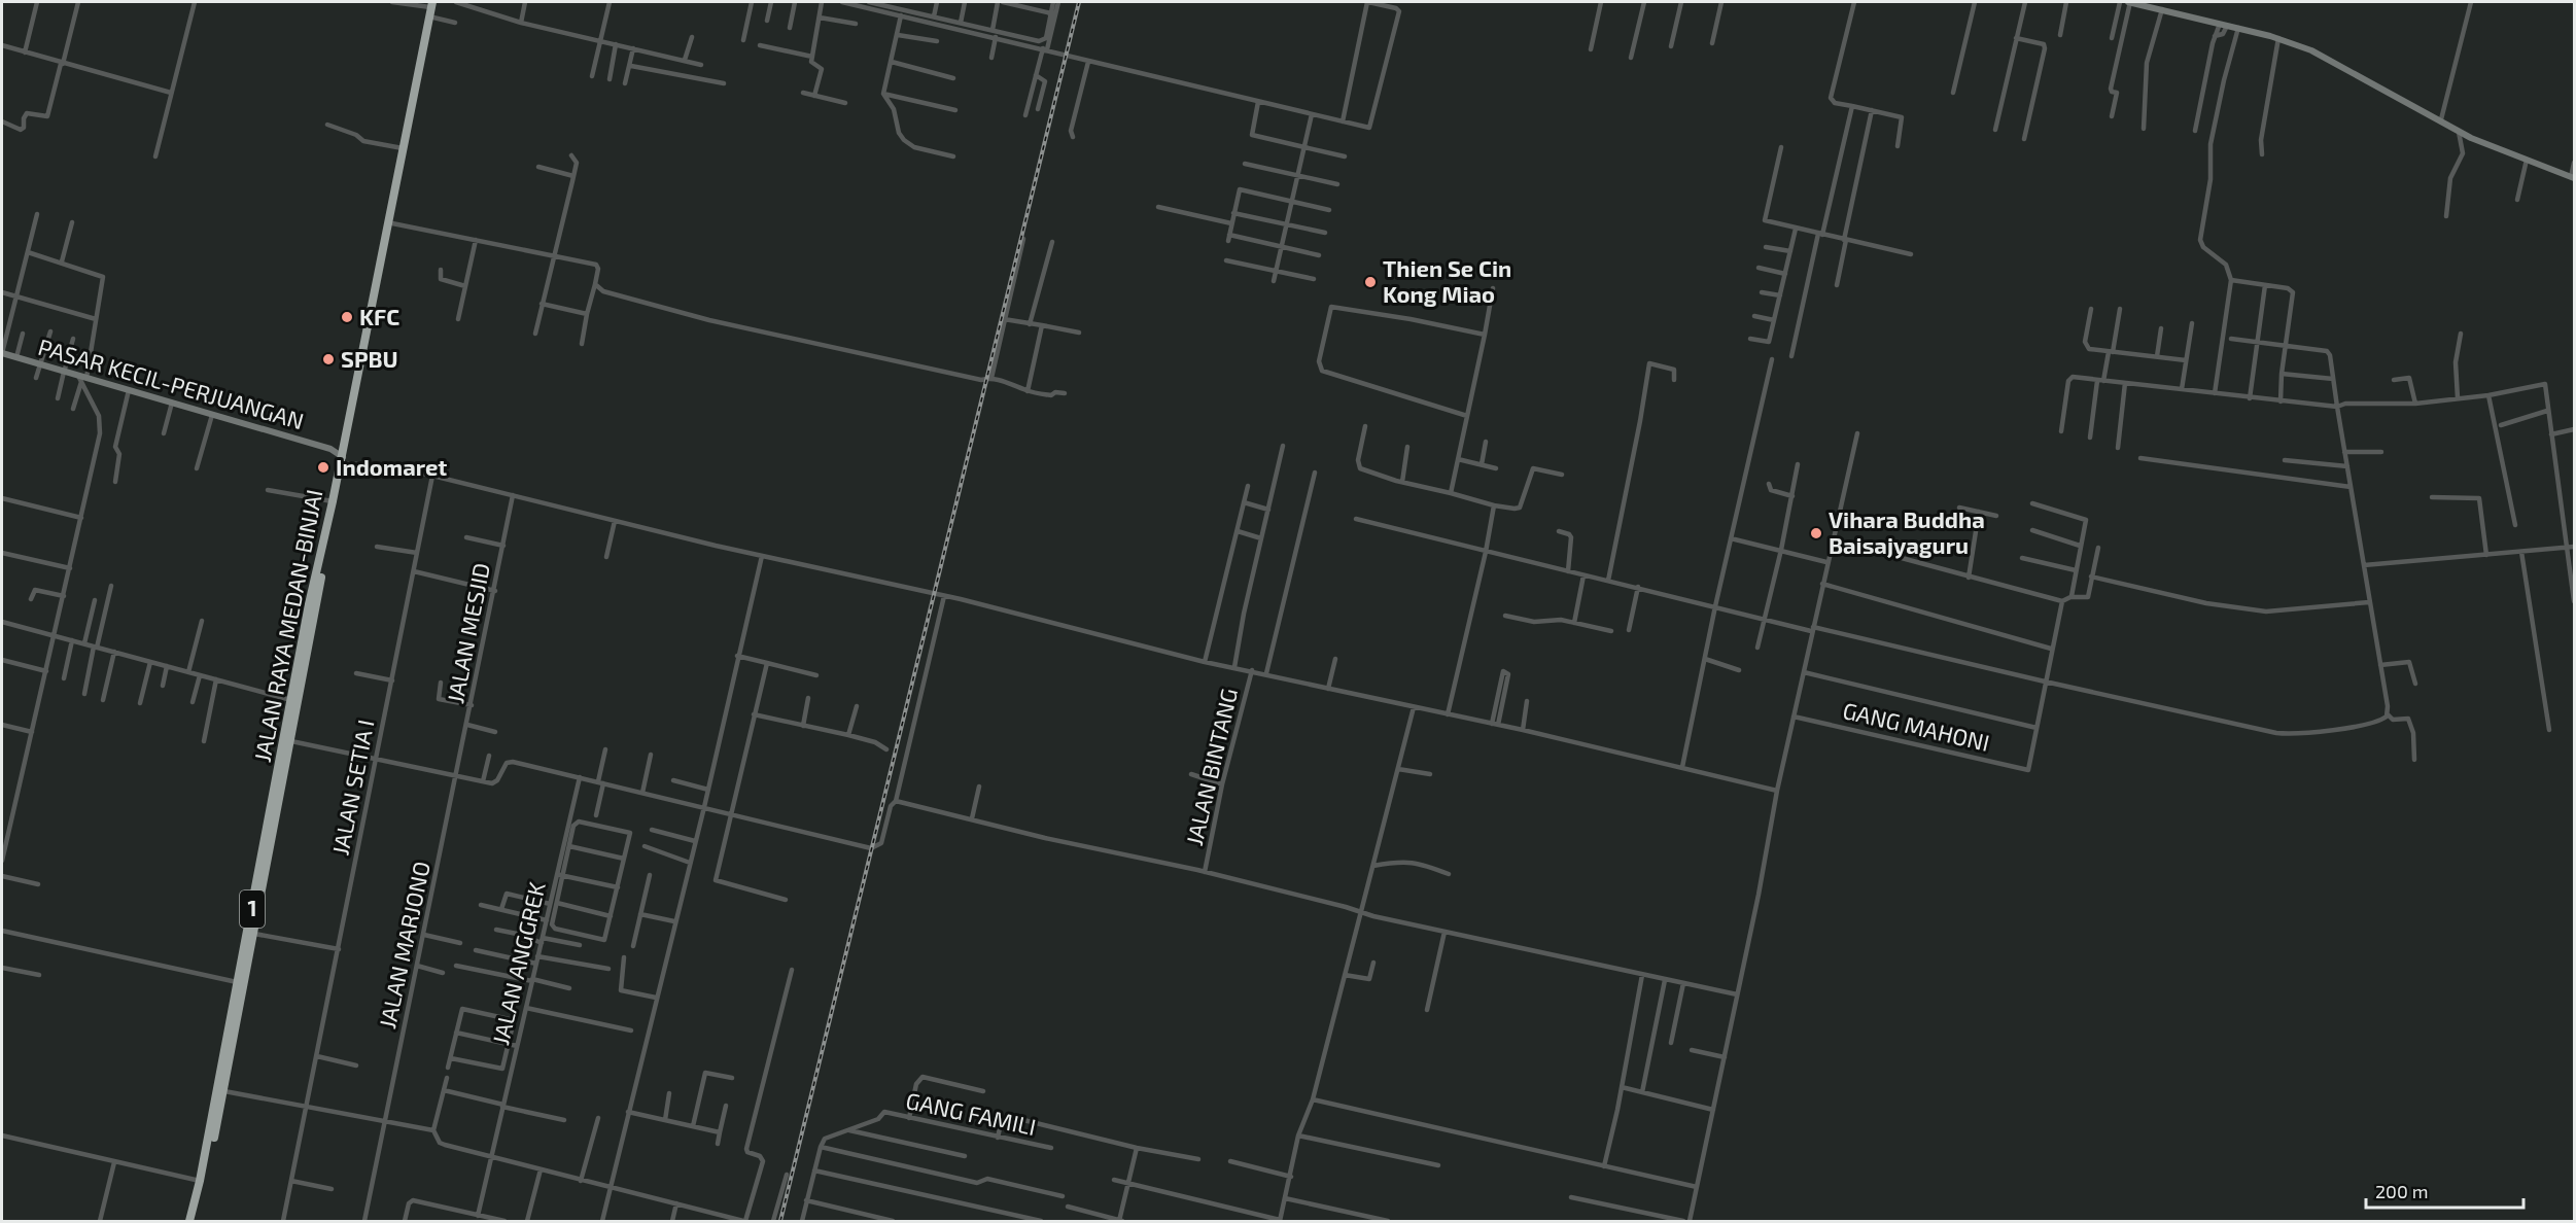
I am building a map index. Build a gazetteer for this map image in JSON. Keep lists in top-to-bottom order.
{
  "streets": {
    "highway": ["JALAN RAYA MEDAN-BINJAI", "1"],
    "main road": ["PASAR KECIL-PERJUANGAN"],
    "street": [
      "JALAN MESJID",
      "GANG MAHONI",
      "JALAN BINTANG",
      "JALAN SETIA I",
      "JALAN MARJONO",
      "JALAN ANGGREK",
      "GANG FAMILI"
    ]
  },
  "crossings": [
    ["PASAR KECIL-PERJUANGAN", "JALAN RAYA MEDAN-BINJAI"],
    ["JALAN MESJID", "JALAN MARJONO"]
  ],
  "places": [
    "Thien Se Cin Kong Miao",
    "KFC",
    "SPBU",
    "Indomaret",
    "Vihara Buddha Baisajyaguru"
  ],
  "scale_bar": "200 m"
}
